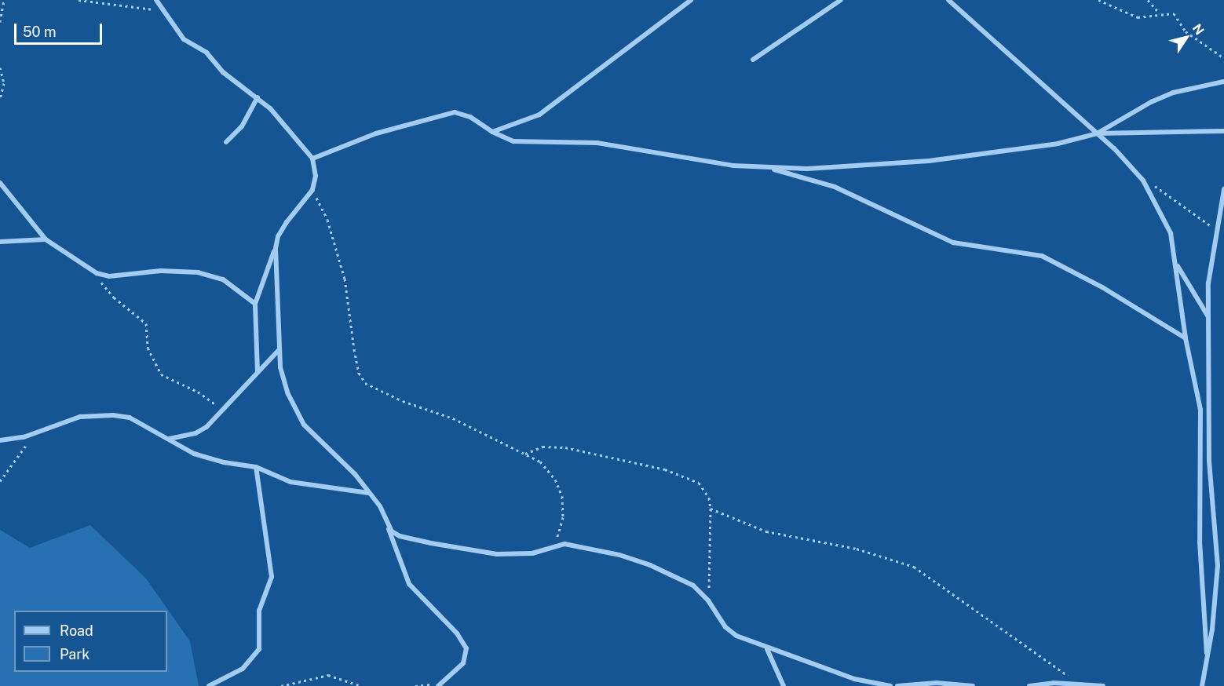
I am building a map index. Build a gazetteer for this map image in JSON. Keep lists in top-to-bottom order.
{
  "legend": ["Road", "Park"],
  "scale_bar": "50 m",
  "north": "top right"
}
